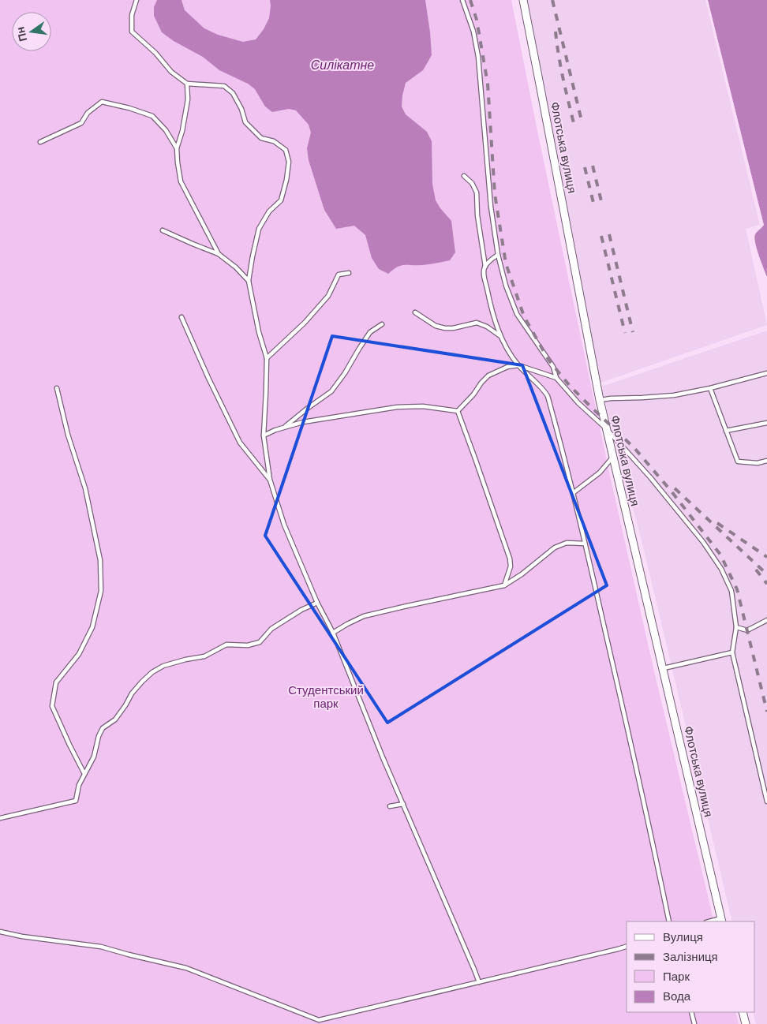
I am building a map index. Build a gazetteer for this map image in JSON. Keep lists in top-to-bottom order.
{
  "streets": {
    "street": ["Флотська вулиця"]
  },
  "water": ["Силікатне"],
  "parks": ["Студентський парк"],
  "legend": [
    "Вулиця",
    "Залізниця",
    "Парк",
    "Вода"
  ],
  "north": "left"
}
